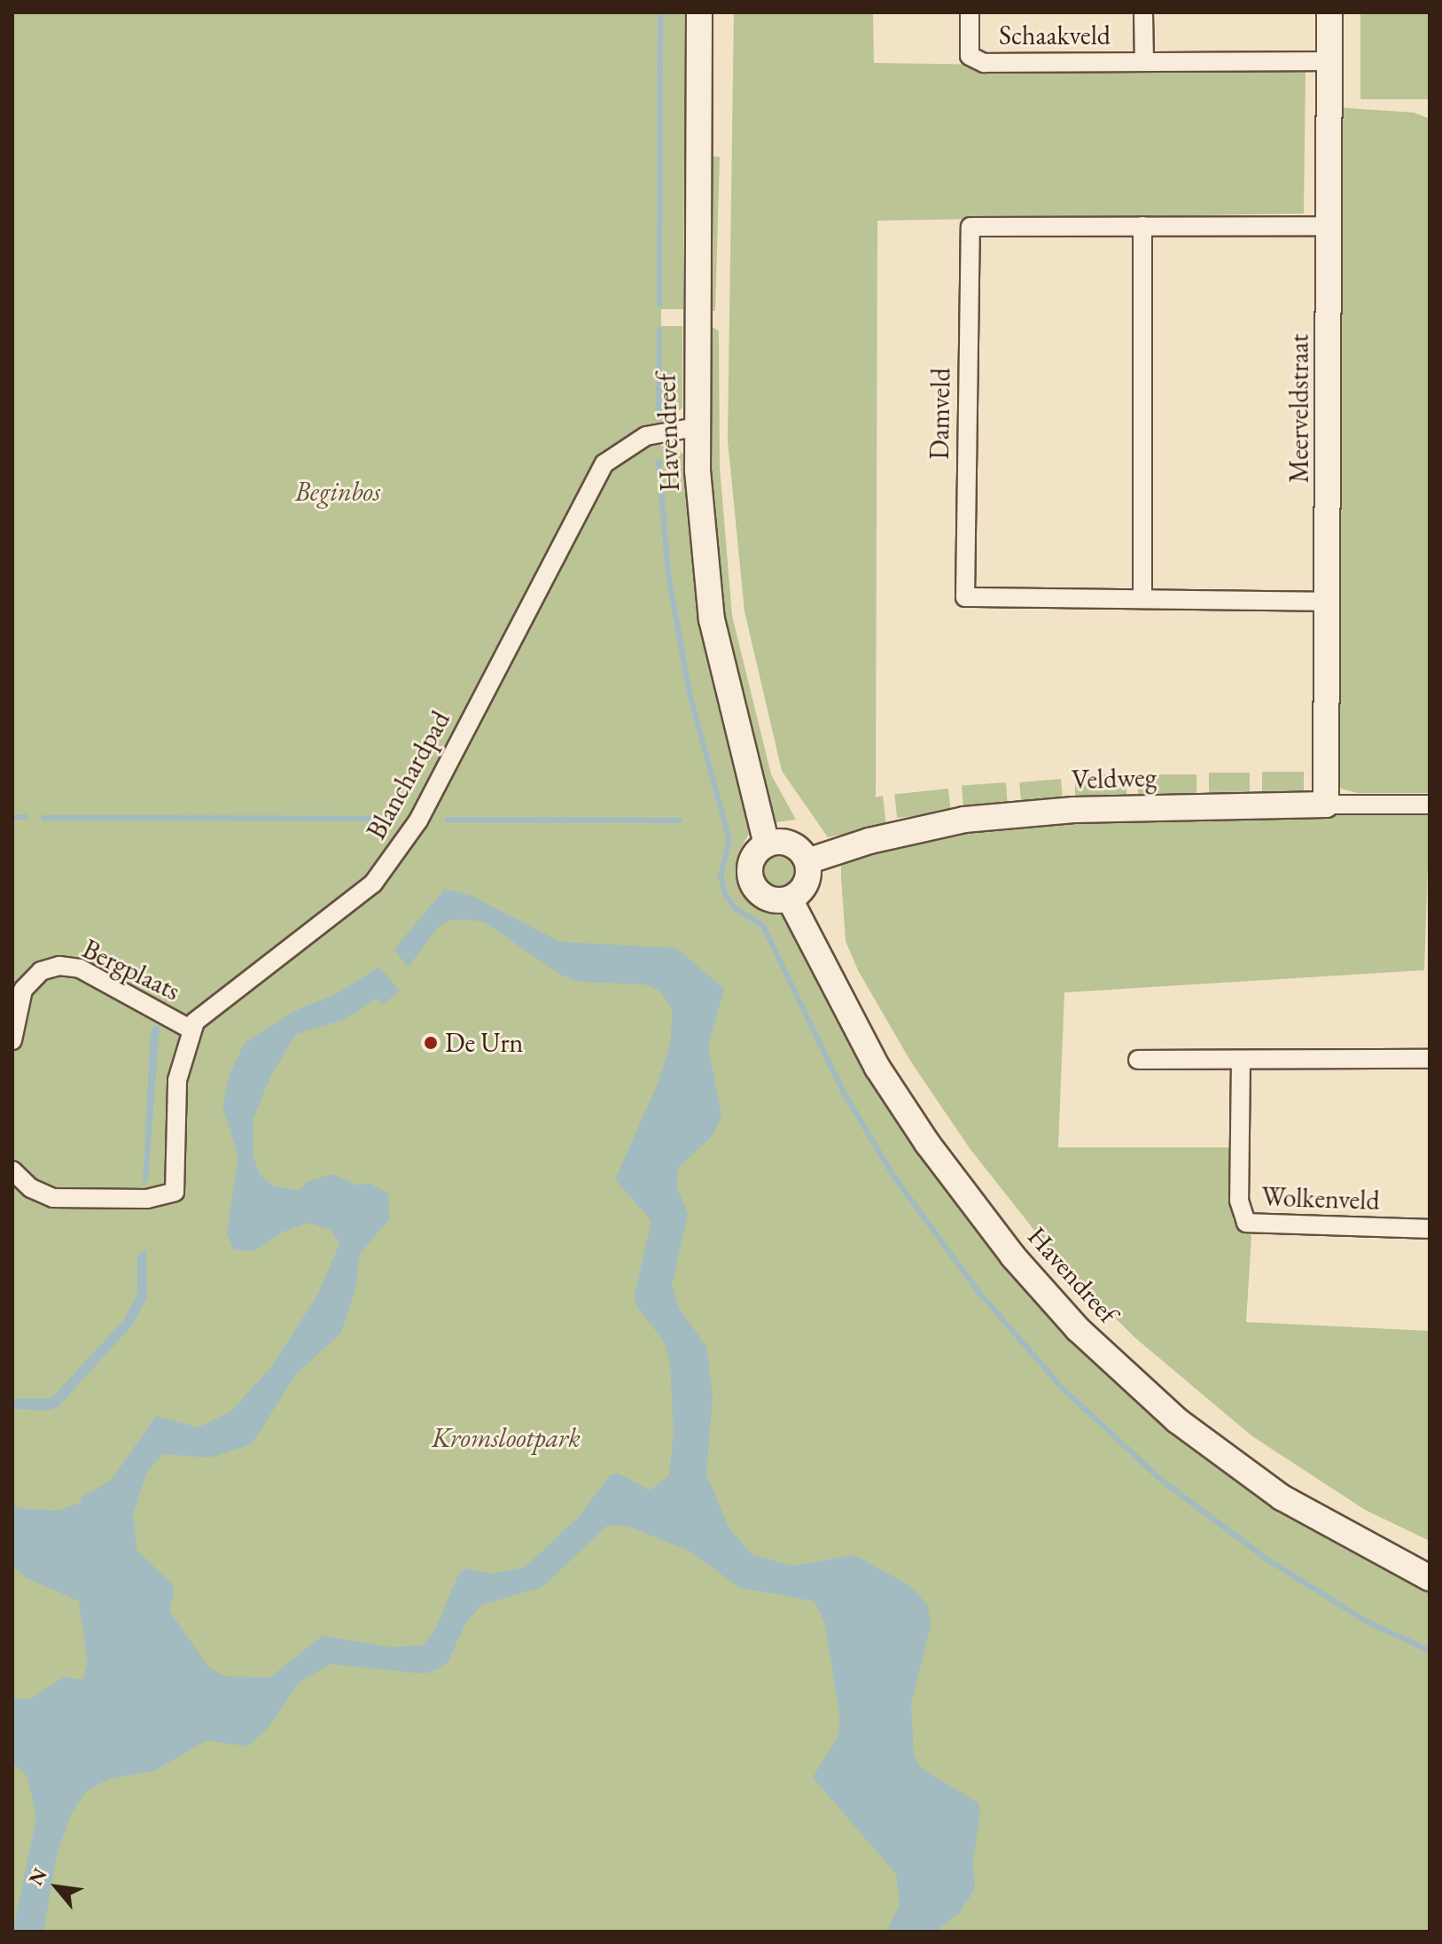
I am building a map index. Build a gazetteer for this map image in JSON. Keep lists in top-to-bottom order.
{
  "streets": {
    "street": [
      "Schaakveld",
      "Meerveldstraat",
      "Damveld",
      "Havendreef",
      "Blanchardpad",
      "Veldweg",
      "Bergplaats",
      "Wolkenveld"
    ]
  },
  "crossings": [
    ["Schaakveld", "Meerveldstraat"],
    ["Meerveldstraat", "Damveld"],
    ["Meerveldstraat", "Veldweg"],
    ["Havendreef", "Blanchardpad"],
    ["Havendreef", "Veldweg"],
    ["Blanchardpad", "Bergplaats"]
  ],
  "parks": ["Beginbos", "Kromslootpark"],
  "places": ["De Urn"],
  "north": "top left"
}
